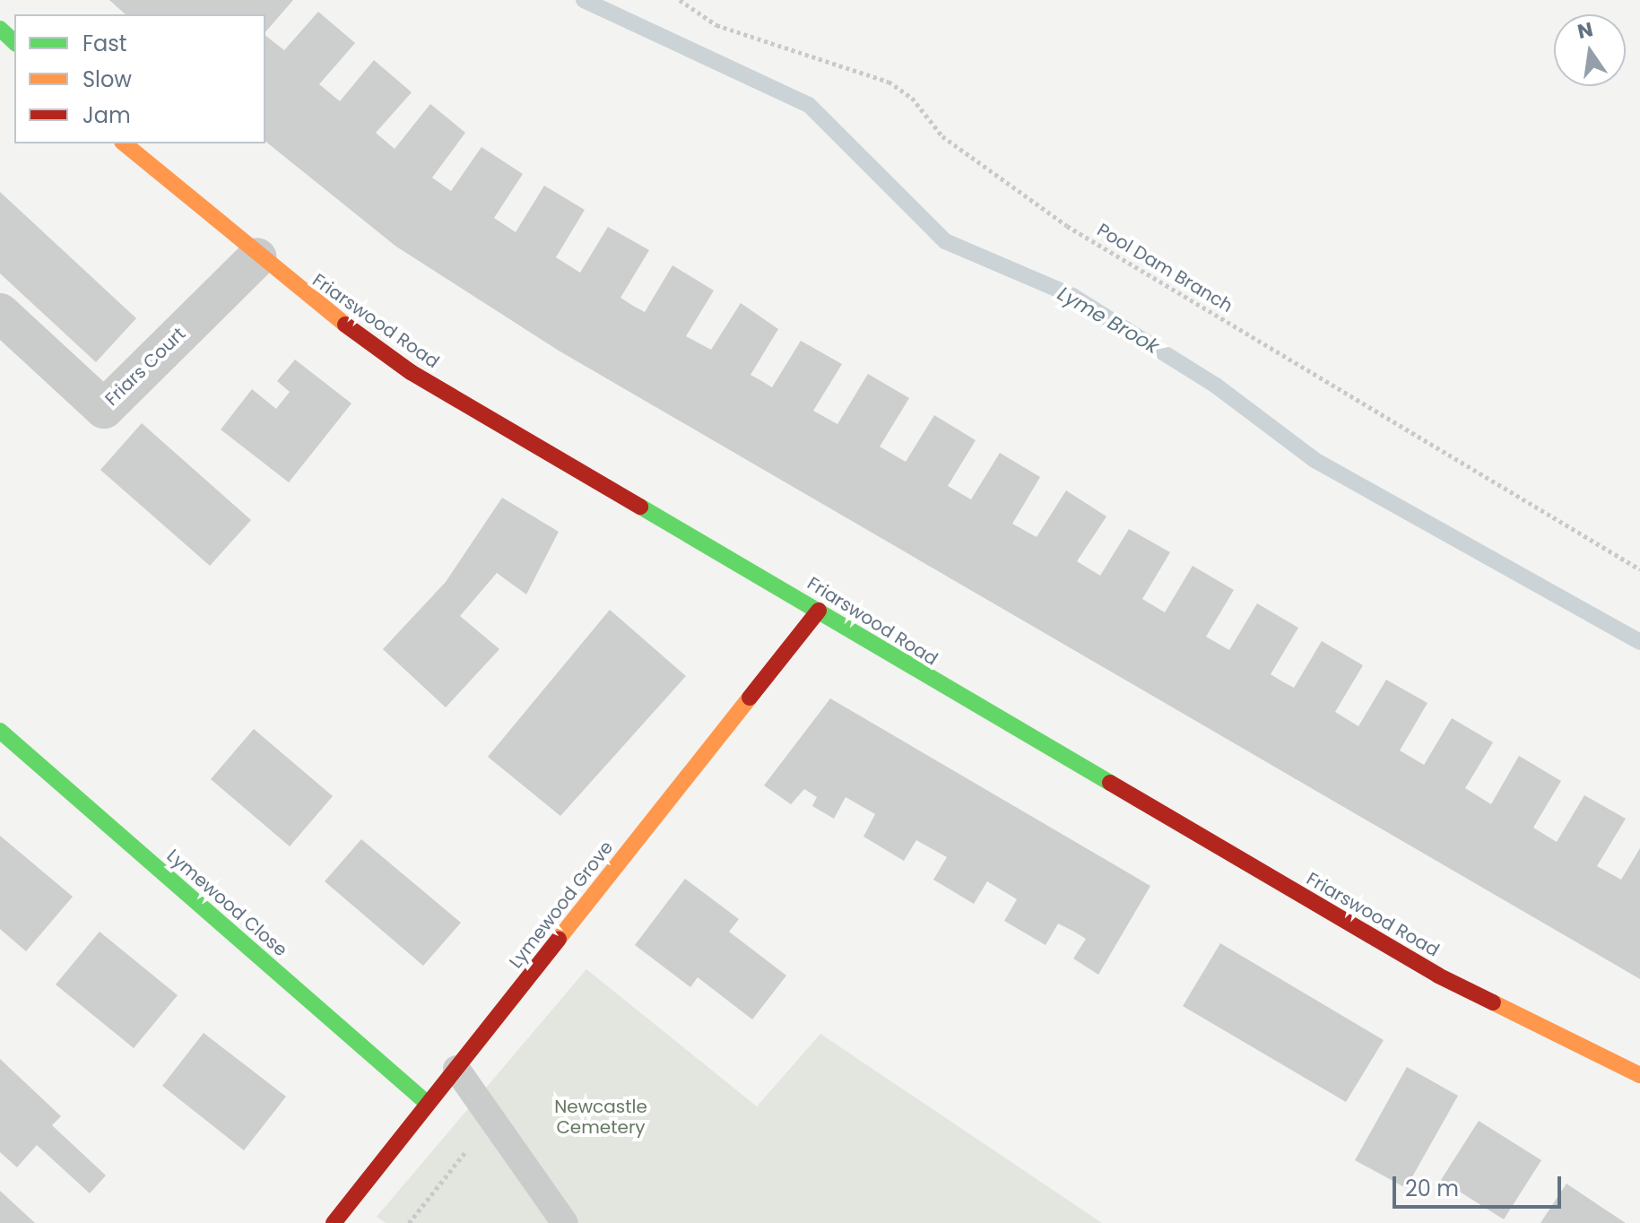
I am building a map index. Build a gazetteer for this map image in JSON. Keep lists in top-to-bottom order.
{
  "streets": {
    "street": [
      "Friarswood Road",
      "Friars Court",
      "Lymewood Close",
      "Lymewood Grove"
    ],
    "path": ["Pool Dam Branch"]
  },
  "crossings": [
    ["Friarswood Road", "Friars Court"],
    ["Friarswood Road", "Lymewood Grove"],
    ["Lymewood Close", "Lymewood Grove"]
  ],
  "water": ["Lyme Brook"],
  "parks": ["Newcastle Cemetery"],
  "legend": ["Fast", "Slow", "Jam"],
  "scale_bar": "20 m",
  "north": "top"
}
